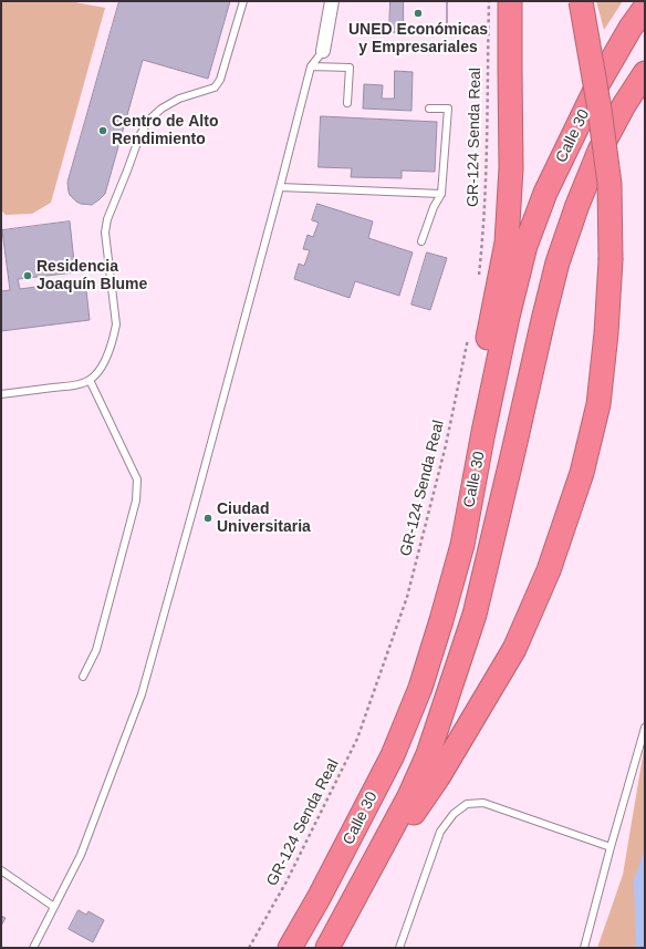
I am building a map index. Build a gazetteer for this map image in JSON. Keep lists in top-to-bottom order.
{
  "streets": {
    "highway": ["Calle 30"],
    "path": ["GR-124 Senda Real"]
  },
  "places": [
    "UNED Económicas y Empresariales",
    "Centro de Alto Rendimiento",
    "Residencia Joaquín Blume",
    "Ciudad Universitaria"
  ]
}
